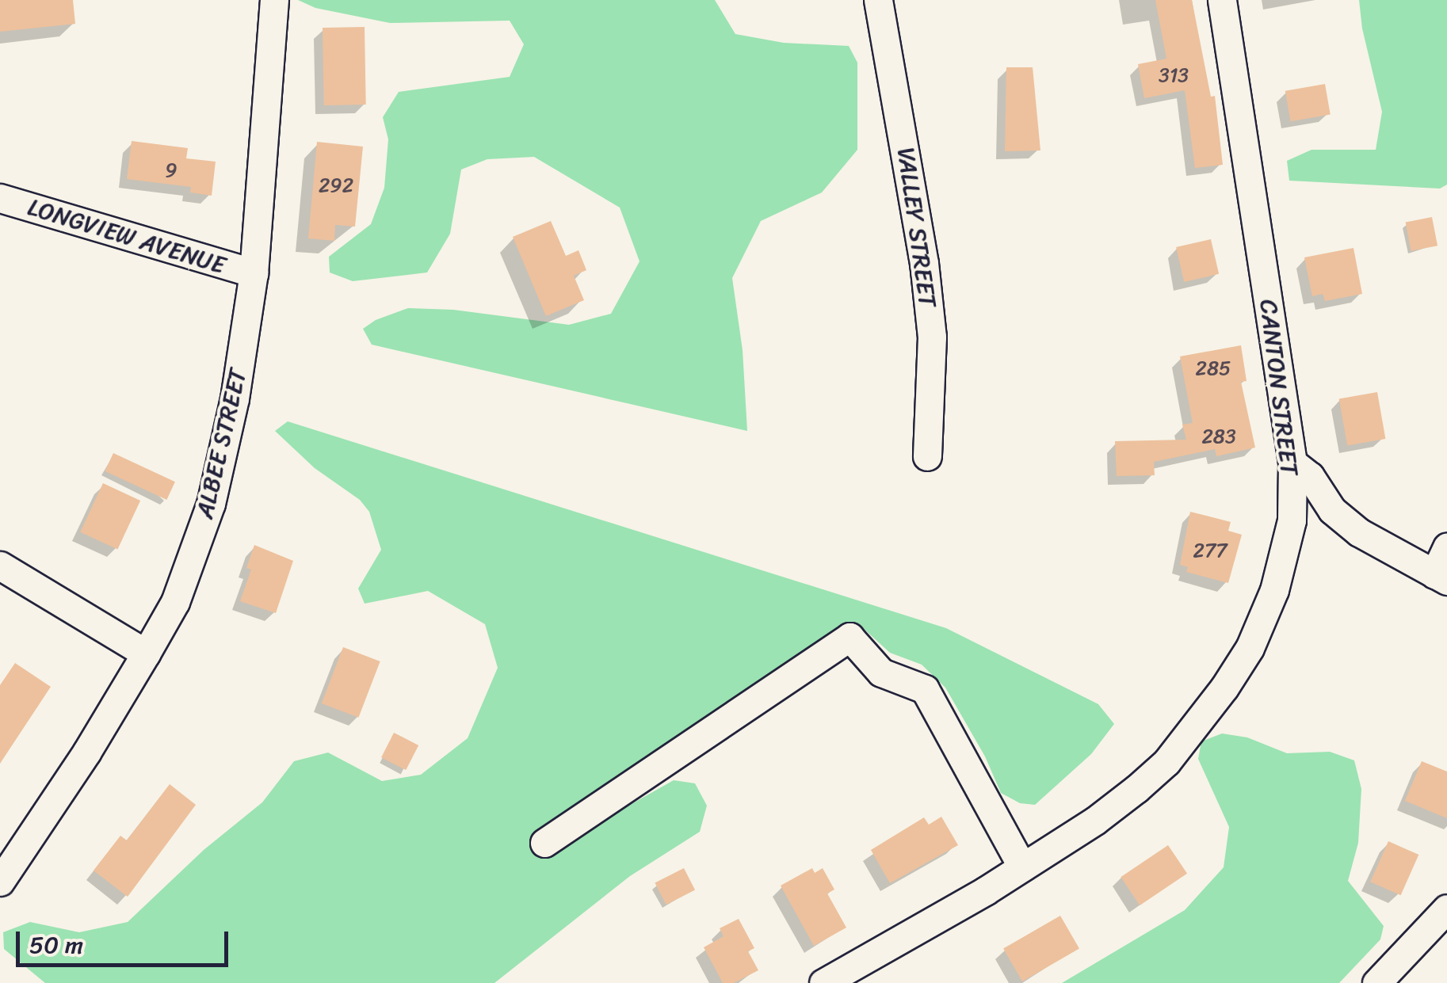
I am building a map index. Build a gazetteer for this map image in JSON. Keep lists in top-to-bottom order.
{
  "streets": {
    "street": [
      "VALLEY STREET",
      "LONGVIEW AVENUE",
      "CANTON STREET",
      "ALBEE STREET"
    ]
  },
  "crossings": [
    ["LONGVIEW AVENUE", "ALBEE STREET"]
  ],
  "house_numbers": [
    "313",
    "9",
    "292",
    "285",
    "283",
    "277"
  ],
  "scale_bar": "50 m"
}
